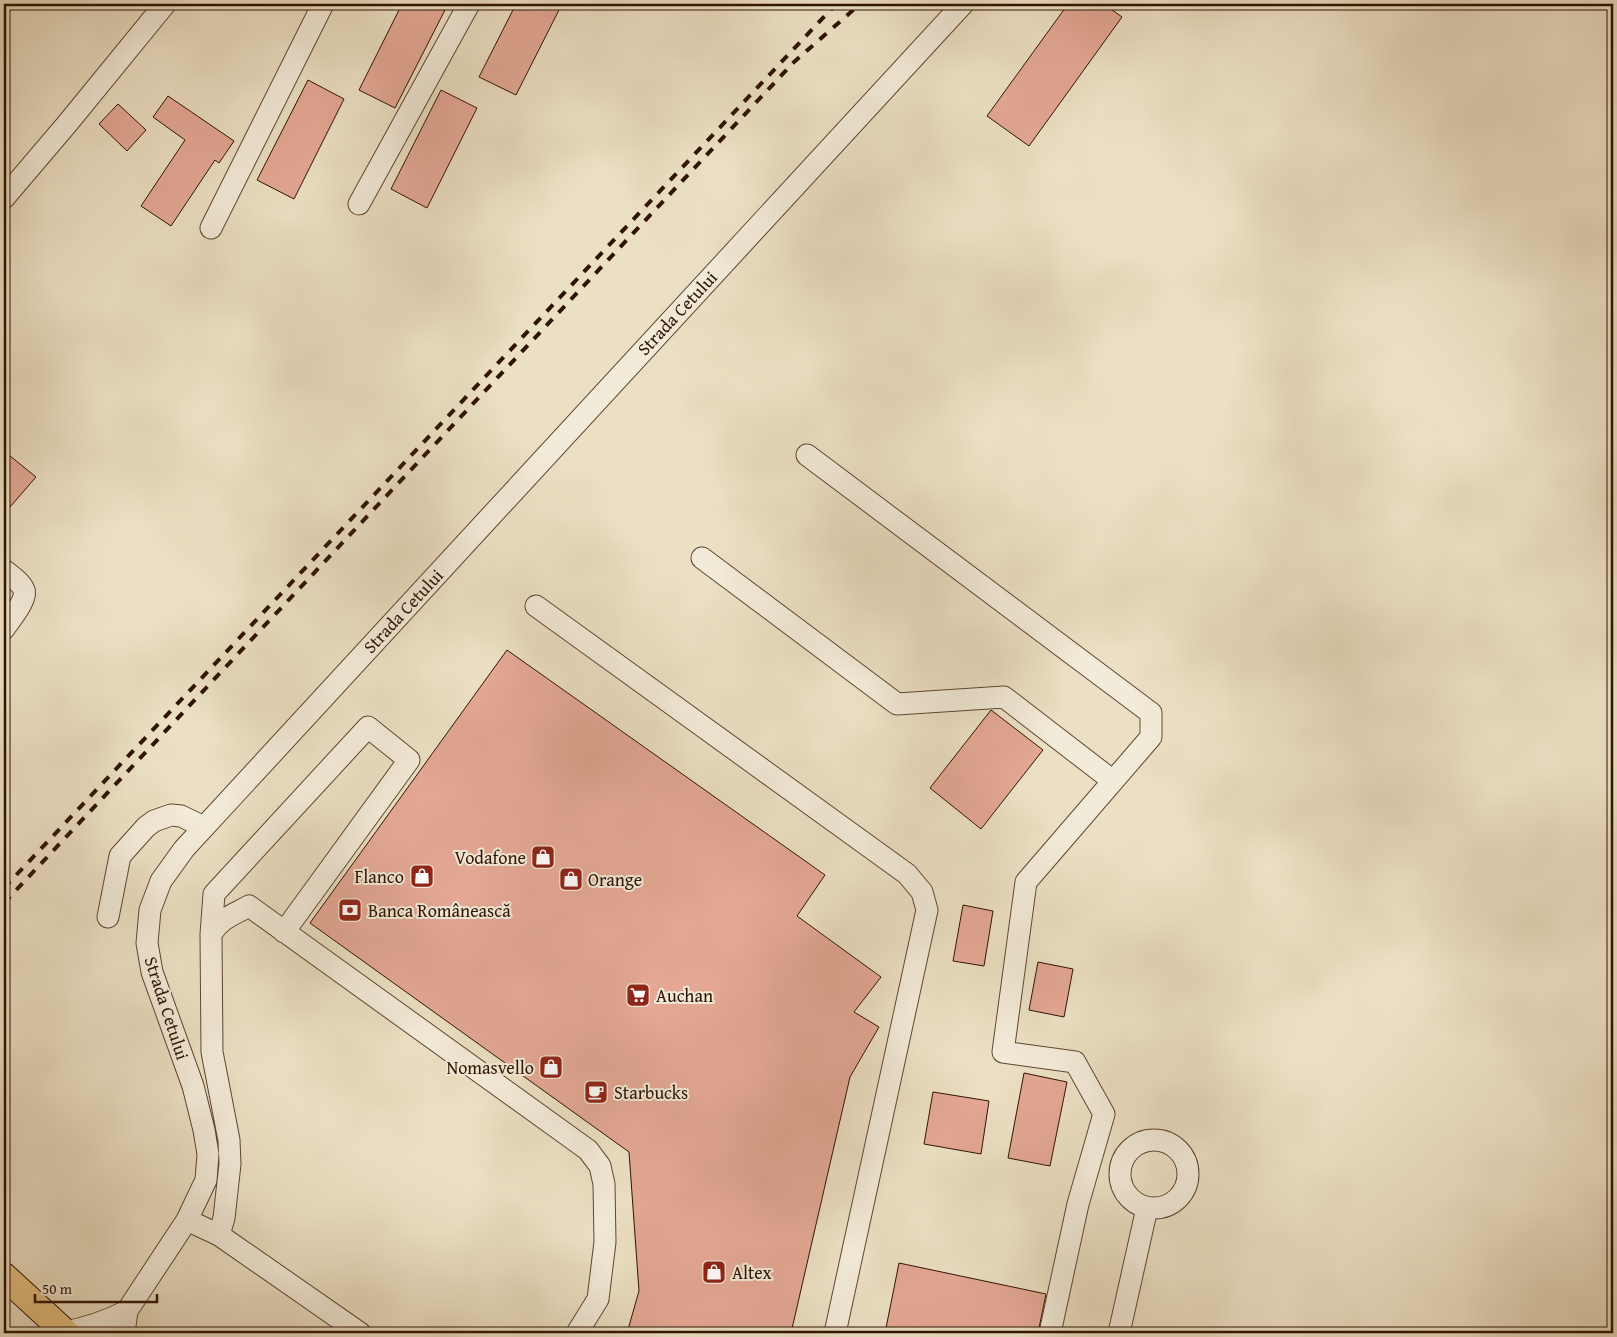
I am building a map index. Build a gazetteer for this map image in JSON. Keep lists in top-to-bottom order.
{
  "streets": {
    "street": ["Strada Cetului"]
  },
  "places": {
    "shop": [
      "Vodafone",
      "Flanco",
      "Orange",
      "Nomasvello",
      "Altex"
    ],
    "bank": ["Banca Românească"],
    "supermarket": ["Auchan"],
    "cafe": ["Starbucks"]
  },
  "scale_bar": "50 m"
}
